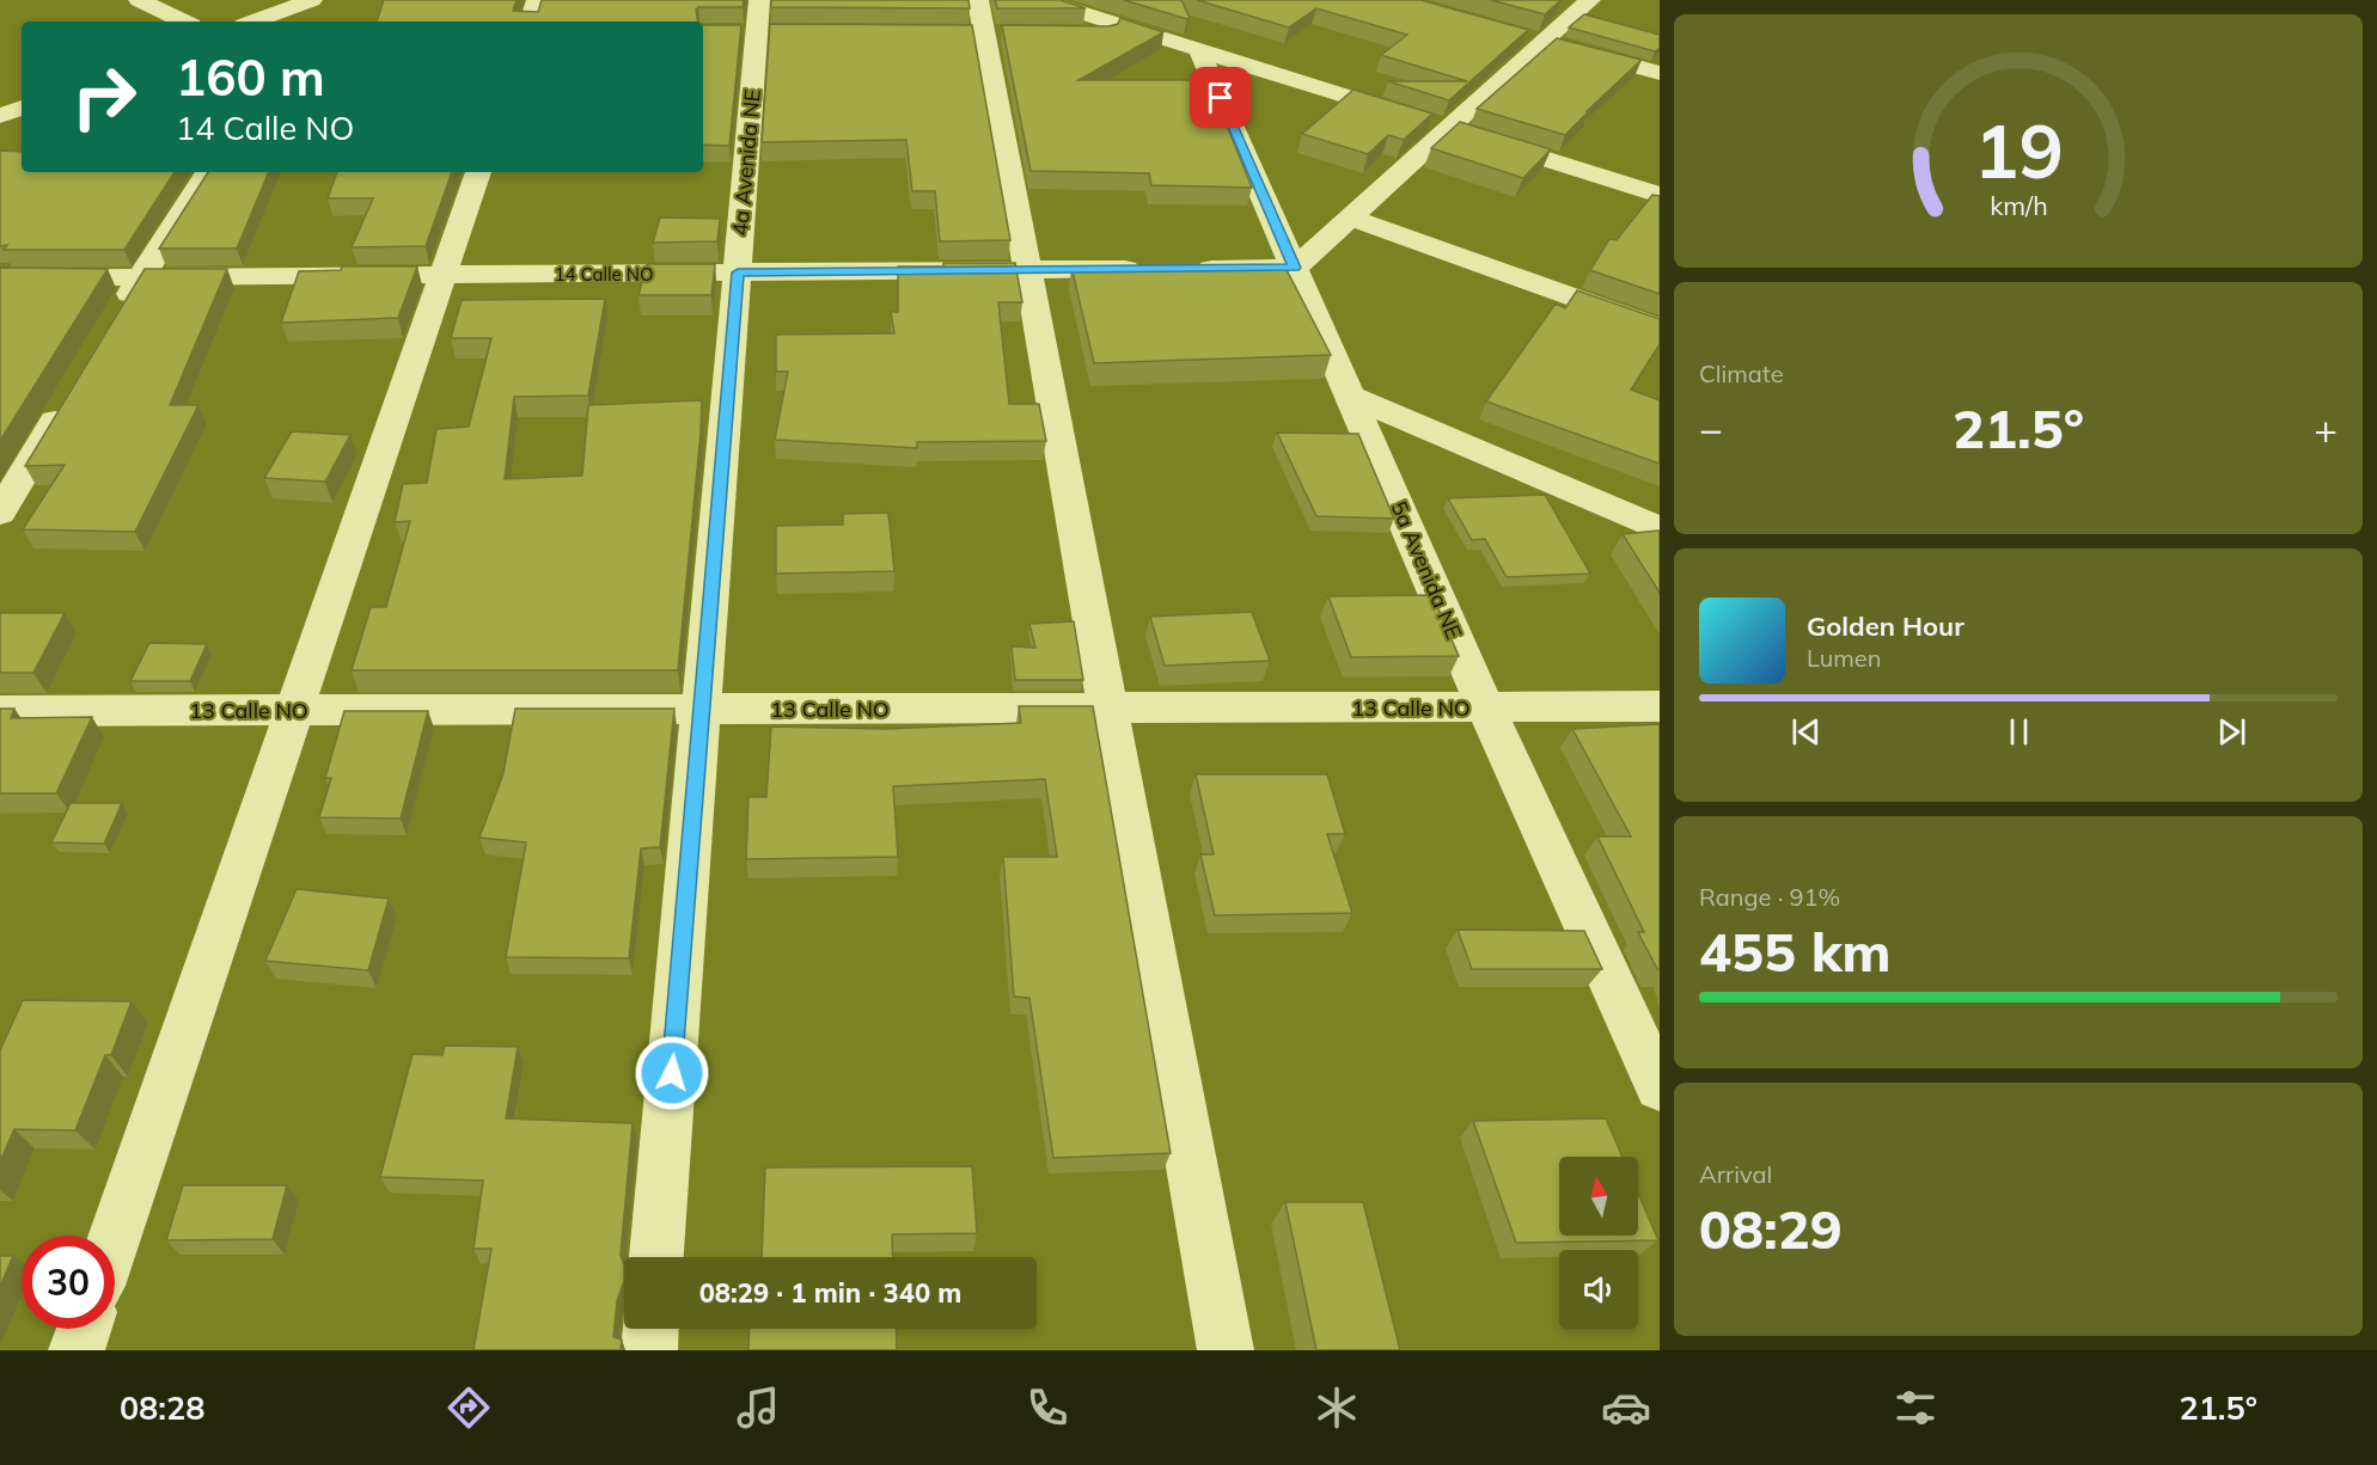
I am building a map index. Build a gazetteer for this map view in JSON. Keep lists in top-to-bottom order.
{
  "streets": {
    "street": [
      "4a Avenida NE",
      "14 Calle NO",
      "5a Avenida NE",
      "13 Calle NO"
    ]
  },
  "crossings": [
    ["4a Avenida NE", "14 Calle NO"],
    ["4a Avenida NE", "13 Calle NO"],
    ["14 Calle NO", "5a Avenida NE"],
    ["5a Avenida NE", "13 Calle NO"]
  ],
  "north": "top",
  "page": {
    "turn": ["160 m", "14 Calle NO"],
    "tile": [
      "Climate",
      ["Range · 91%", "455 km"],
      ["Arrival", "08:29"]
    ],
    "heat": ["−", "21.5°", "+"],
    "song": ["Golden Hour", "Lumen"],
    "limit": "30",
    "trip": "08:29 · 1 min · 340 m",
    "tabs": ["08:28", "21.5°"],
    "gauge": ["19", "km/h"]
  }
}
